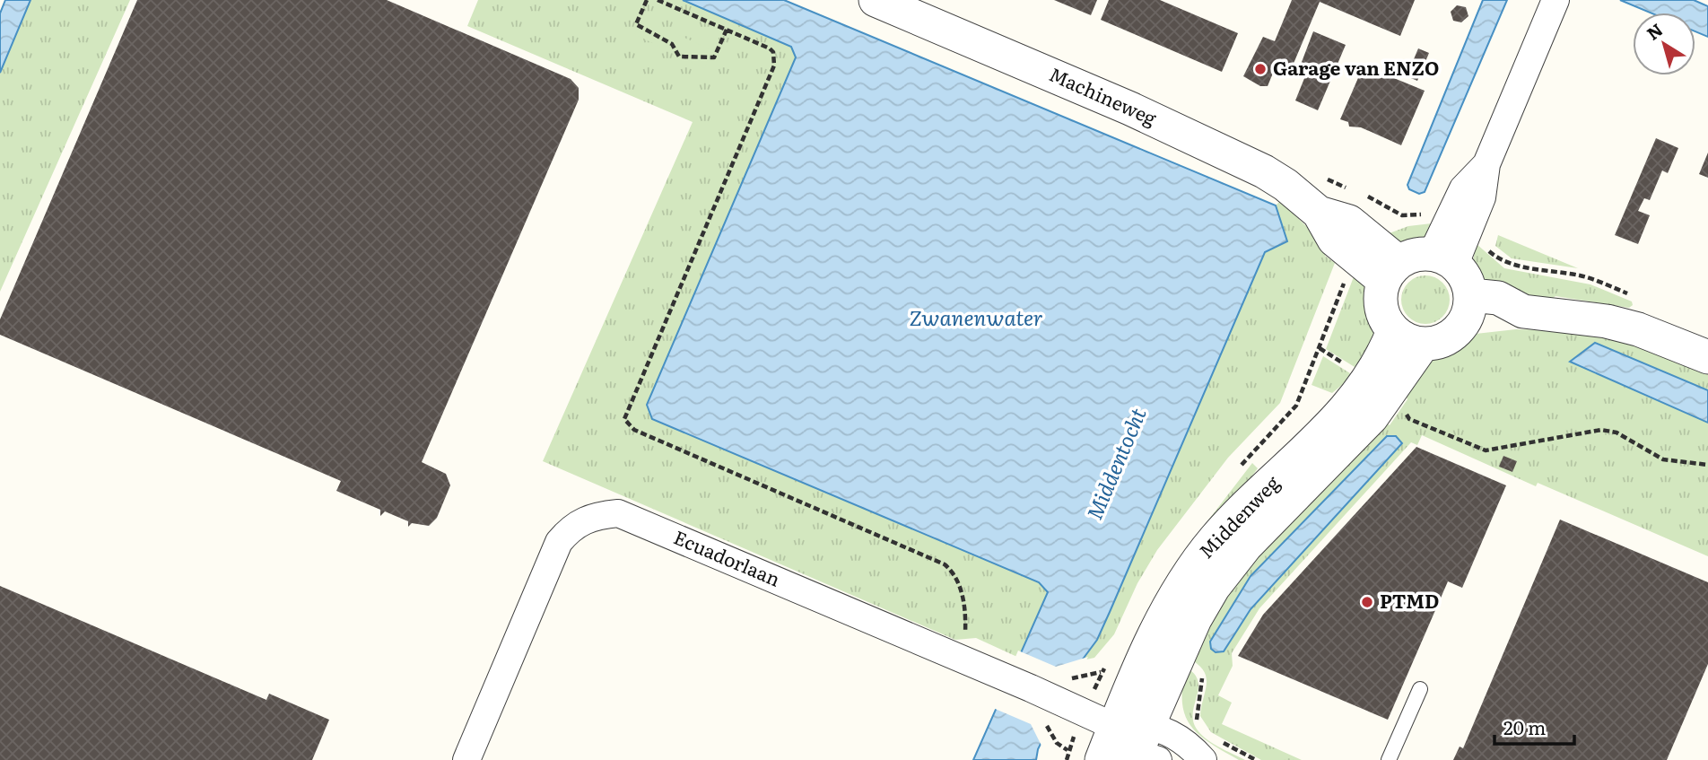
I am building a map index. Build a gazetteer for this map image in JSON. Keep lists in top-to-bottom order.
{
  "streets": {
    "street": ["Machineweg", "Middenweg", "Ecuadorlaan"]
  },
  "crossings": [
    ["Machineweg", "Middenweg"],
    ["Middenweg", "Ecuadorlaan"]
  ],
  "water": ["Zwanenwater", "Middentocht"],
  "places": ["Garage van ENZO", "PTMD"],
  "scale_bar": "20 m",
  "north": "top left"
}
